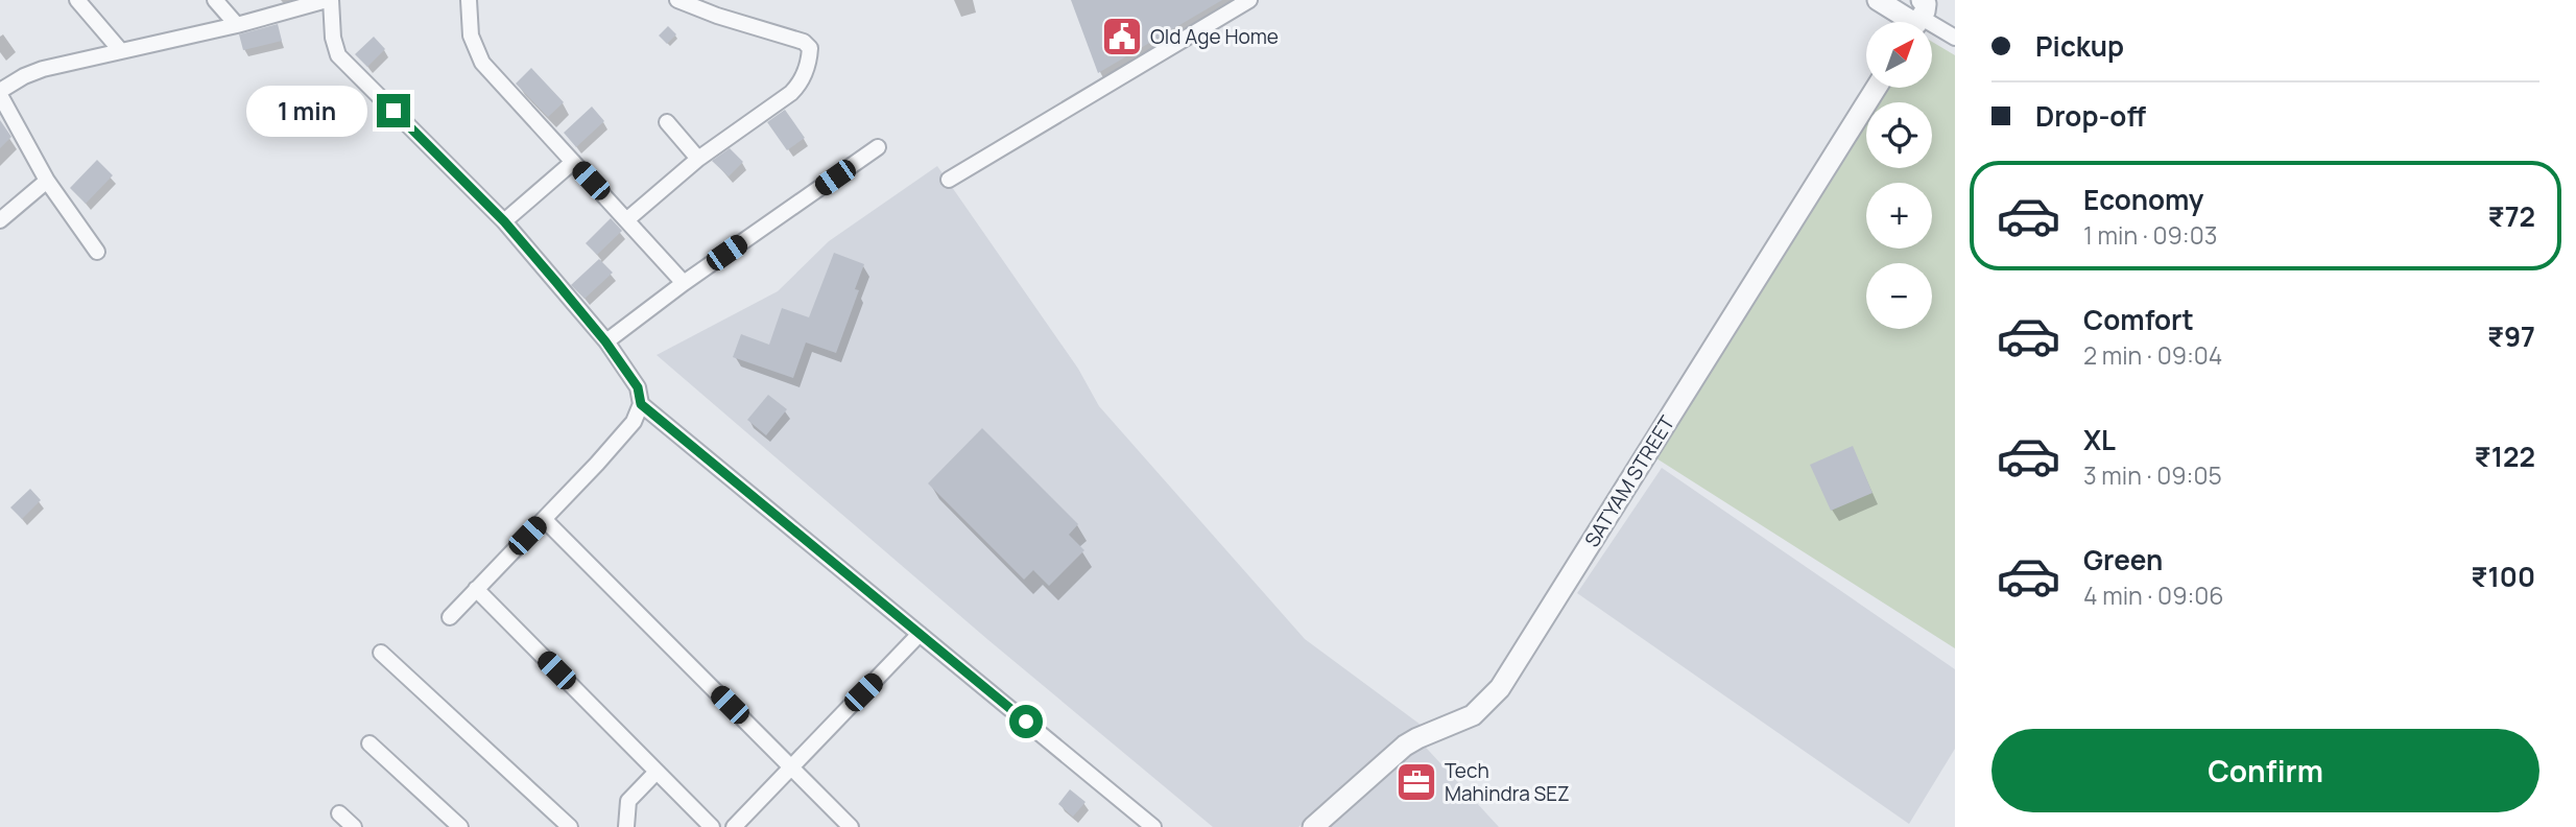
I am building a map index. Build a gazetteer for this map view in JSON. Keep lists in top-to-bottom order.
{
  "streets": {
    "street": ["SATYAM STREET"]
  },
  "places": {
    "public building": ["Old Age Home"],
    "office": ["Tech Mahindra SEZ"]
  },
  "north": "top right",
  "page": {
    "banner": ["Pickup", "Drop-off"],
    "map_buttons": ["+", "−"],
    "bubble": "1 min",
    "list": [
      {
        "name": "Economy",
        "note": "1 min · 09:03",
        "value": "₹72"
      },
      {
        "name": "Comfort",
        "note": "2 min · 09:04",
        "value": "₹97"
      },
      {
        "name": "XL",
        "note": "3 min · 09:05",
        "value": "₹122"
      },
      {
        "name": "Green",
        "note": "4 min · 09:06",
        "value": "₹100"
      }
    ],
    "buttons": "Confirm"
  }
}
